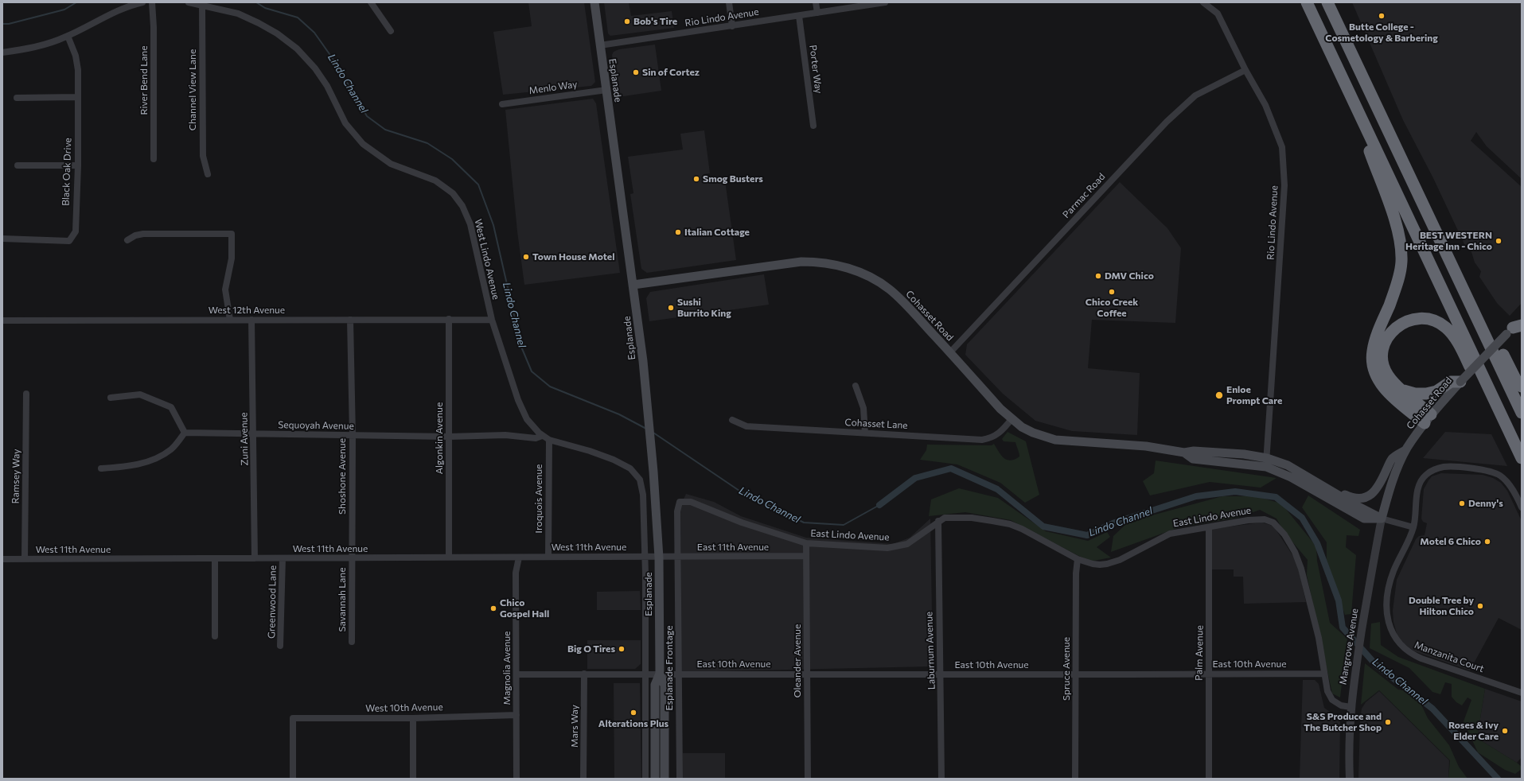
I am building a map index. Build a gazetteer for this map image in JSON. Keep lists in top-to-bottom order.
{
  "streets": {
    "main road": ["Esplanade", "Cohasset Road"],
    "street": [
      "Rio Lindo Avenue",
      "Porter Way",
      "River Bend Lane",
      "Menlo Way",
      "Channel View Lane",
      "Black Oak Drive",
      "Parmac Road",
      "West Lindo Avenue",
      "West 12th Avenue",
      "Cohasset Lane",
      "Sequoyah Avenue",
      "Algonkin Avenue",
      "Zuni Avenue",
      "Ramsey Way",
      "Shoshone Avenue",
      "Iroquois Avenue",
      "East Lindo Avenue",
      "West 11th Avenue",
      "East 11th Avenue",
      "Savannah Lane",
      "Greenwood Lane",
      "Mangrove Avenue",
      "Laburnum Avenue",
      "Palm Avenue",
      "Manzanita Court",
      "Oleander Avenue",
      "East 10th Avenue",
      "Magnolia Avenue",
      "Esplanade Frontage",
      "Spruce Avenue",
      "West 10th Avenue",
      "Mars Way"
    ]
  },
  "crossings": [
    ["Rio Lindo Avenue", "Porter Way"],
    ["Rio Lindo Avenue", "Esplanade"],
    ["Rio Lindo Avenue", "Parmac Road"],
    ["Rio Lindo Avenue", "Cohasset Road"],
    ["Esplanade", "Menlo Way"],
    ["Esplanade", "Cohasset Road"],
    ["Esplanade", "West 11th Avenue"],
    ["Esplanade", "East 11th Avenue"],
    ["Esplanade", "East 10th Avenue"],
    ["Channel View Lane", "West Lindo Avenue"],
    ["Parmac Road", "Cohasset Road"],
    ["West Lindo Avenue", "West 12th Avenue"],
    ["West Lindo Avenue", "Sequoyah Avenue"],
    ["West Lindo Avenue", "Iroquois Avenue"],
    ["West Lindo Avenue", "West 11th Avenue"],
    ["West 12th Avenue", "Algonkin Avenue"],
    ["West 12th Avenue", "Zuni Avenue"],
    ["West 12th Avenue", "Shoshone Avenue"],
    ["Cohasset Road", "Cohasset Lane"],
    ["Cohasset Road", "Mangrove Avenue"],
    ["Sequoyah Avenue", "Algonkin Avenue"],
    ["Sequoyah Avenue", "Zuni Avenue"],
    ["Sequoyah Avenue", "Shoshone Avenue"],
    ["Algonkin Avenue", "West 11th Avenue"],
    ["Zuni Avenue", "West 11th Avenue"],
    ["Ramsey Way", "West 11th Avenue"],
    ["Shoshone Avenue", "West 11th Avenue"],
    ["Shoshone Avenue", "Savannah Lane"],
    ["Iroquois Avenue", "West 11th Avenue"],
    ["East Lindo Avenue", "Mangrove Avenue"],
    ["East Lindo Avenue", "Laburnum Avenue"],
    ["East Lindo Avenue", "Palm Avenue"],
    ["East Lindo Avenue", "Oleander Avenue"],
    ["East Lindo Avenue", "East 10th Avenue"],
    ["East Lindo Avenue", "Esplanade Frontage"],
    ["East Lindo Avenue", "Spruce Avenue"],
    ["West 11th Avenue", "East 11th Avenue"],
    ["West 11th Avenue", "Savannah Lane"],
    ["West 11th Avenue", "Greenwood Lane"],
    ["West 11th Avenue", "Magnolia Avenue"],
    ["East 11th Avenue", "Oleander Avenue"],
    ["East 11th Avenue", "Esplanade Frontage"],
    ["Laburnum Avenue", "East 10th Avenue"],
    ["Palm Avenue", "East 10th Avenue"],
    ["Oleander Avenue", "East 10th Avenue"],
    ["East 10th Avenue", "Esplanade Frontage"],
    ["East 10th Avenue", "Spruce Avenue"],
    ["Magnolia Avenue", "West 10th Avenue"]
  ],
  "water": ["Lindo Channel"],
  "places": [
    "Butte College - Cosmetology & Barbering",
    "Bob's Tire",
    "Sin of Cortez",
    "Smog Busters",
    "Italian Cottage",
    "BEST WESTERN Heritage Inn - Chico",
    "Town House Motel",
    "DMV Chico",
    "Chico Creek Coffee",
    "Sushi Burrito King",
    "Enloe Prompt Care",
    "Denny's",
    "Motel 6 Chico",
    "Double Tree by Hilton Chico",
    "Chico Gospel Hall",
    "Big O Tires",
    "Alterations Plus",
    "S&S Produce and The Butcher Shop",
    "Roses & Ivy Elder Care"
  ]
}
